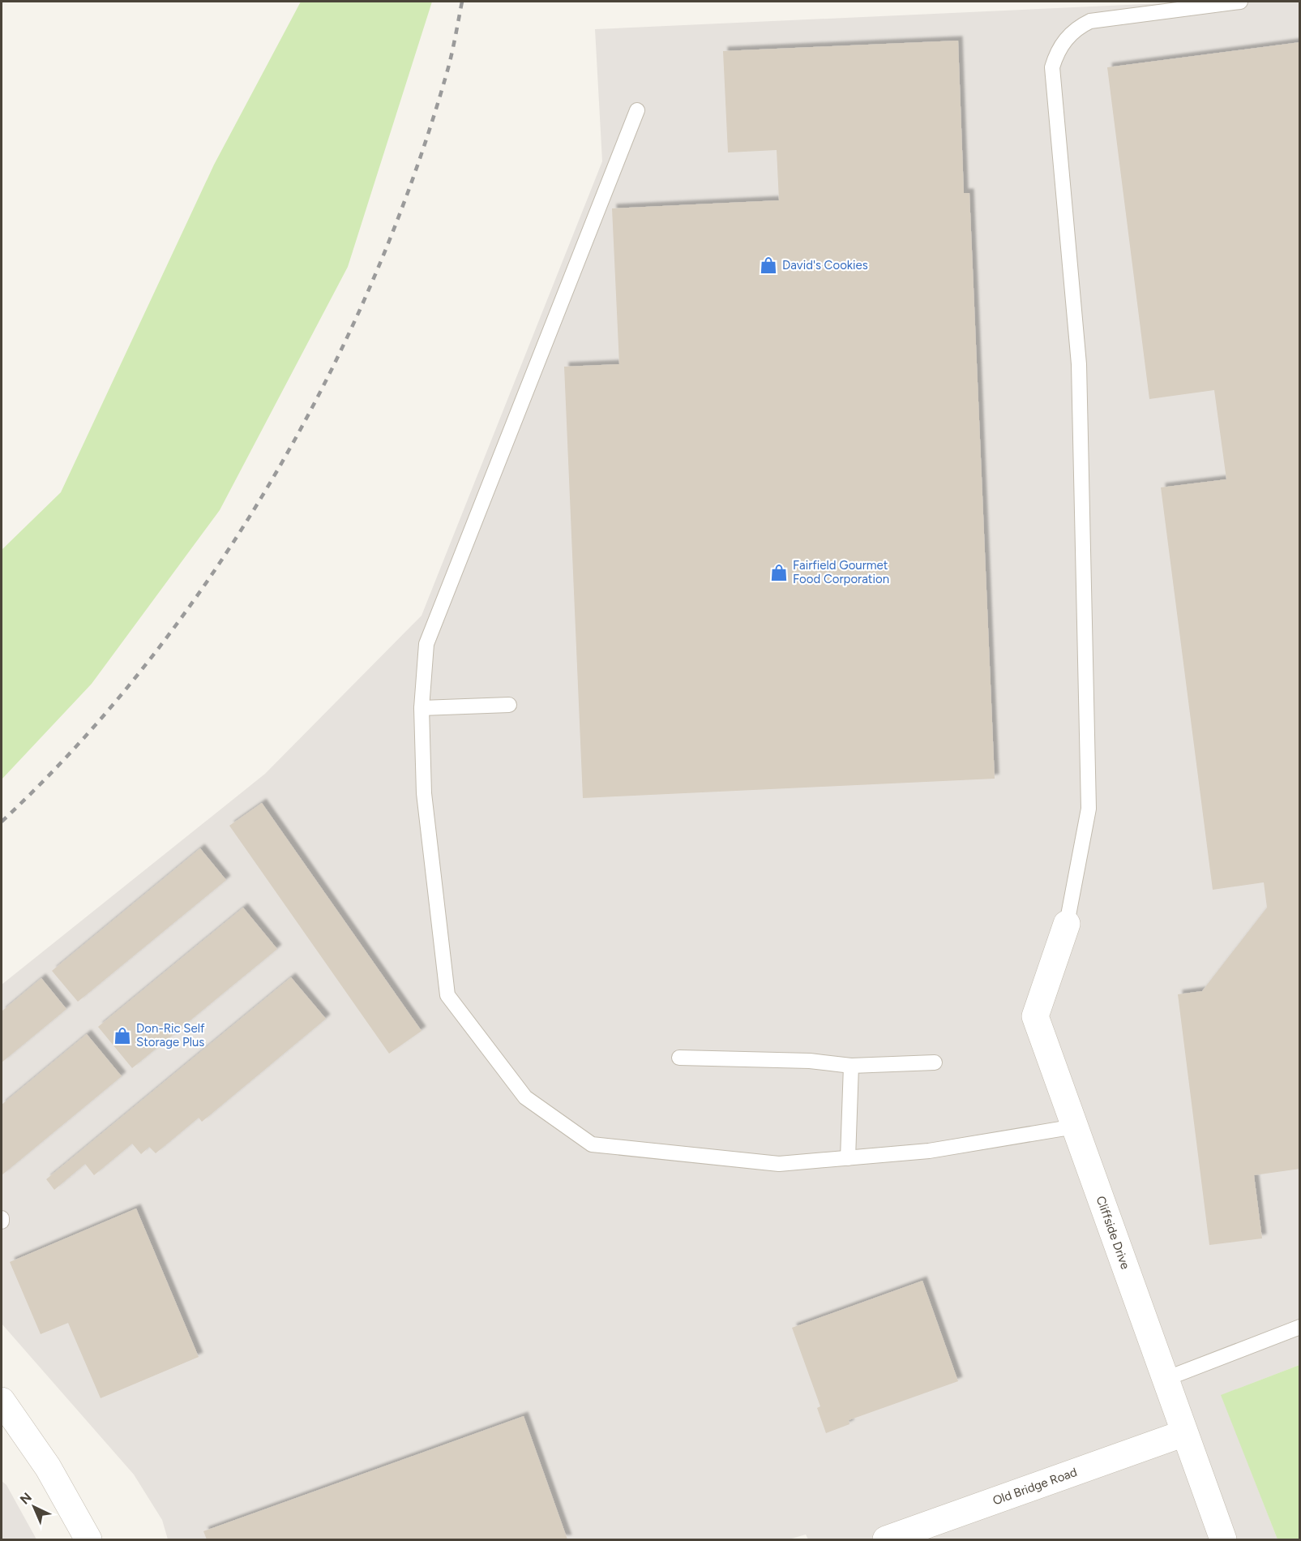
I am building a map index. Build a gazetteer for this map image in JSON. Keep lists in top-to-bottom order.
{
  "streets": {
    "street": ["Cliffside Drive", "Old Bridge Road"]
  },
  "crossings": [
    ["Cliffside Drive", "Old Bridge Road"]
  ],
  "places": {
    "shop": ["David's Cookies", "Fairfield Gourmet Food Corporation", "Don-Ric Self Storage Plus"]
  },
  "north": "top left"
}
